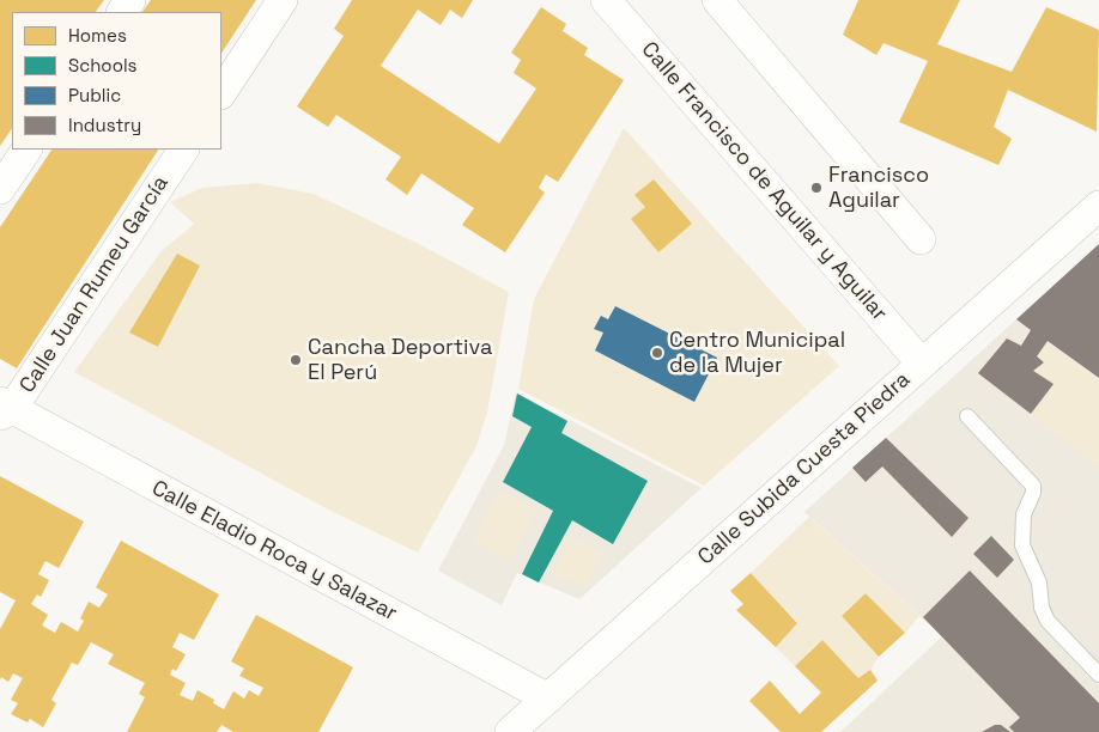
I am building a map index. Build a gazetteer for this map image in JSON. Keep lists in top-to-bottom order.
{
  "streets": {
    "street": [
      "Calle Francisco de Aguilar y Aguilar",
      "Calle Juan Rumeu García",
      "Calle Subida Cuesta Piedra",
      "Calle Eladio Roca y Salazar"
    ]
  },
  "crossings": [
    ["Calle Francisco de Aguilar y Aguilar", "Calle Subida Cuesta Piedra"],
    ["Calle Juan Rumeu García", "Calle Eladio Roca y Salazar"],
    ["Calle Subida Cuesta Piedra", "Calle Eladio Roca y Salazar"]
  ],
  "places": ["Francisco Aguilar", "Centro Municipal de la Mujer", "Cancha Deportiva El Perú"],
  "legend": [
    "Homes",
    "Schools",
    "Public",
    "Industry"
  ]
}
